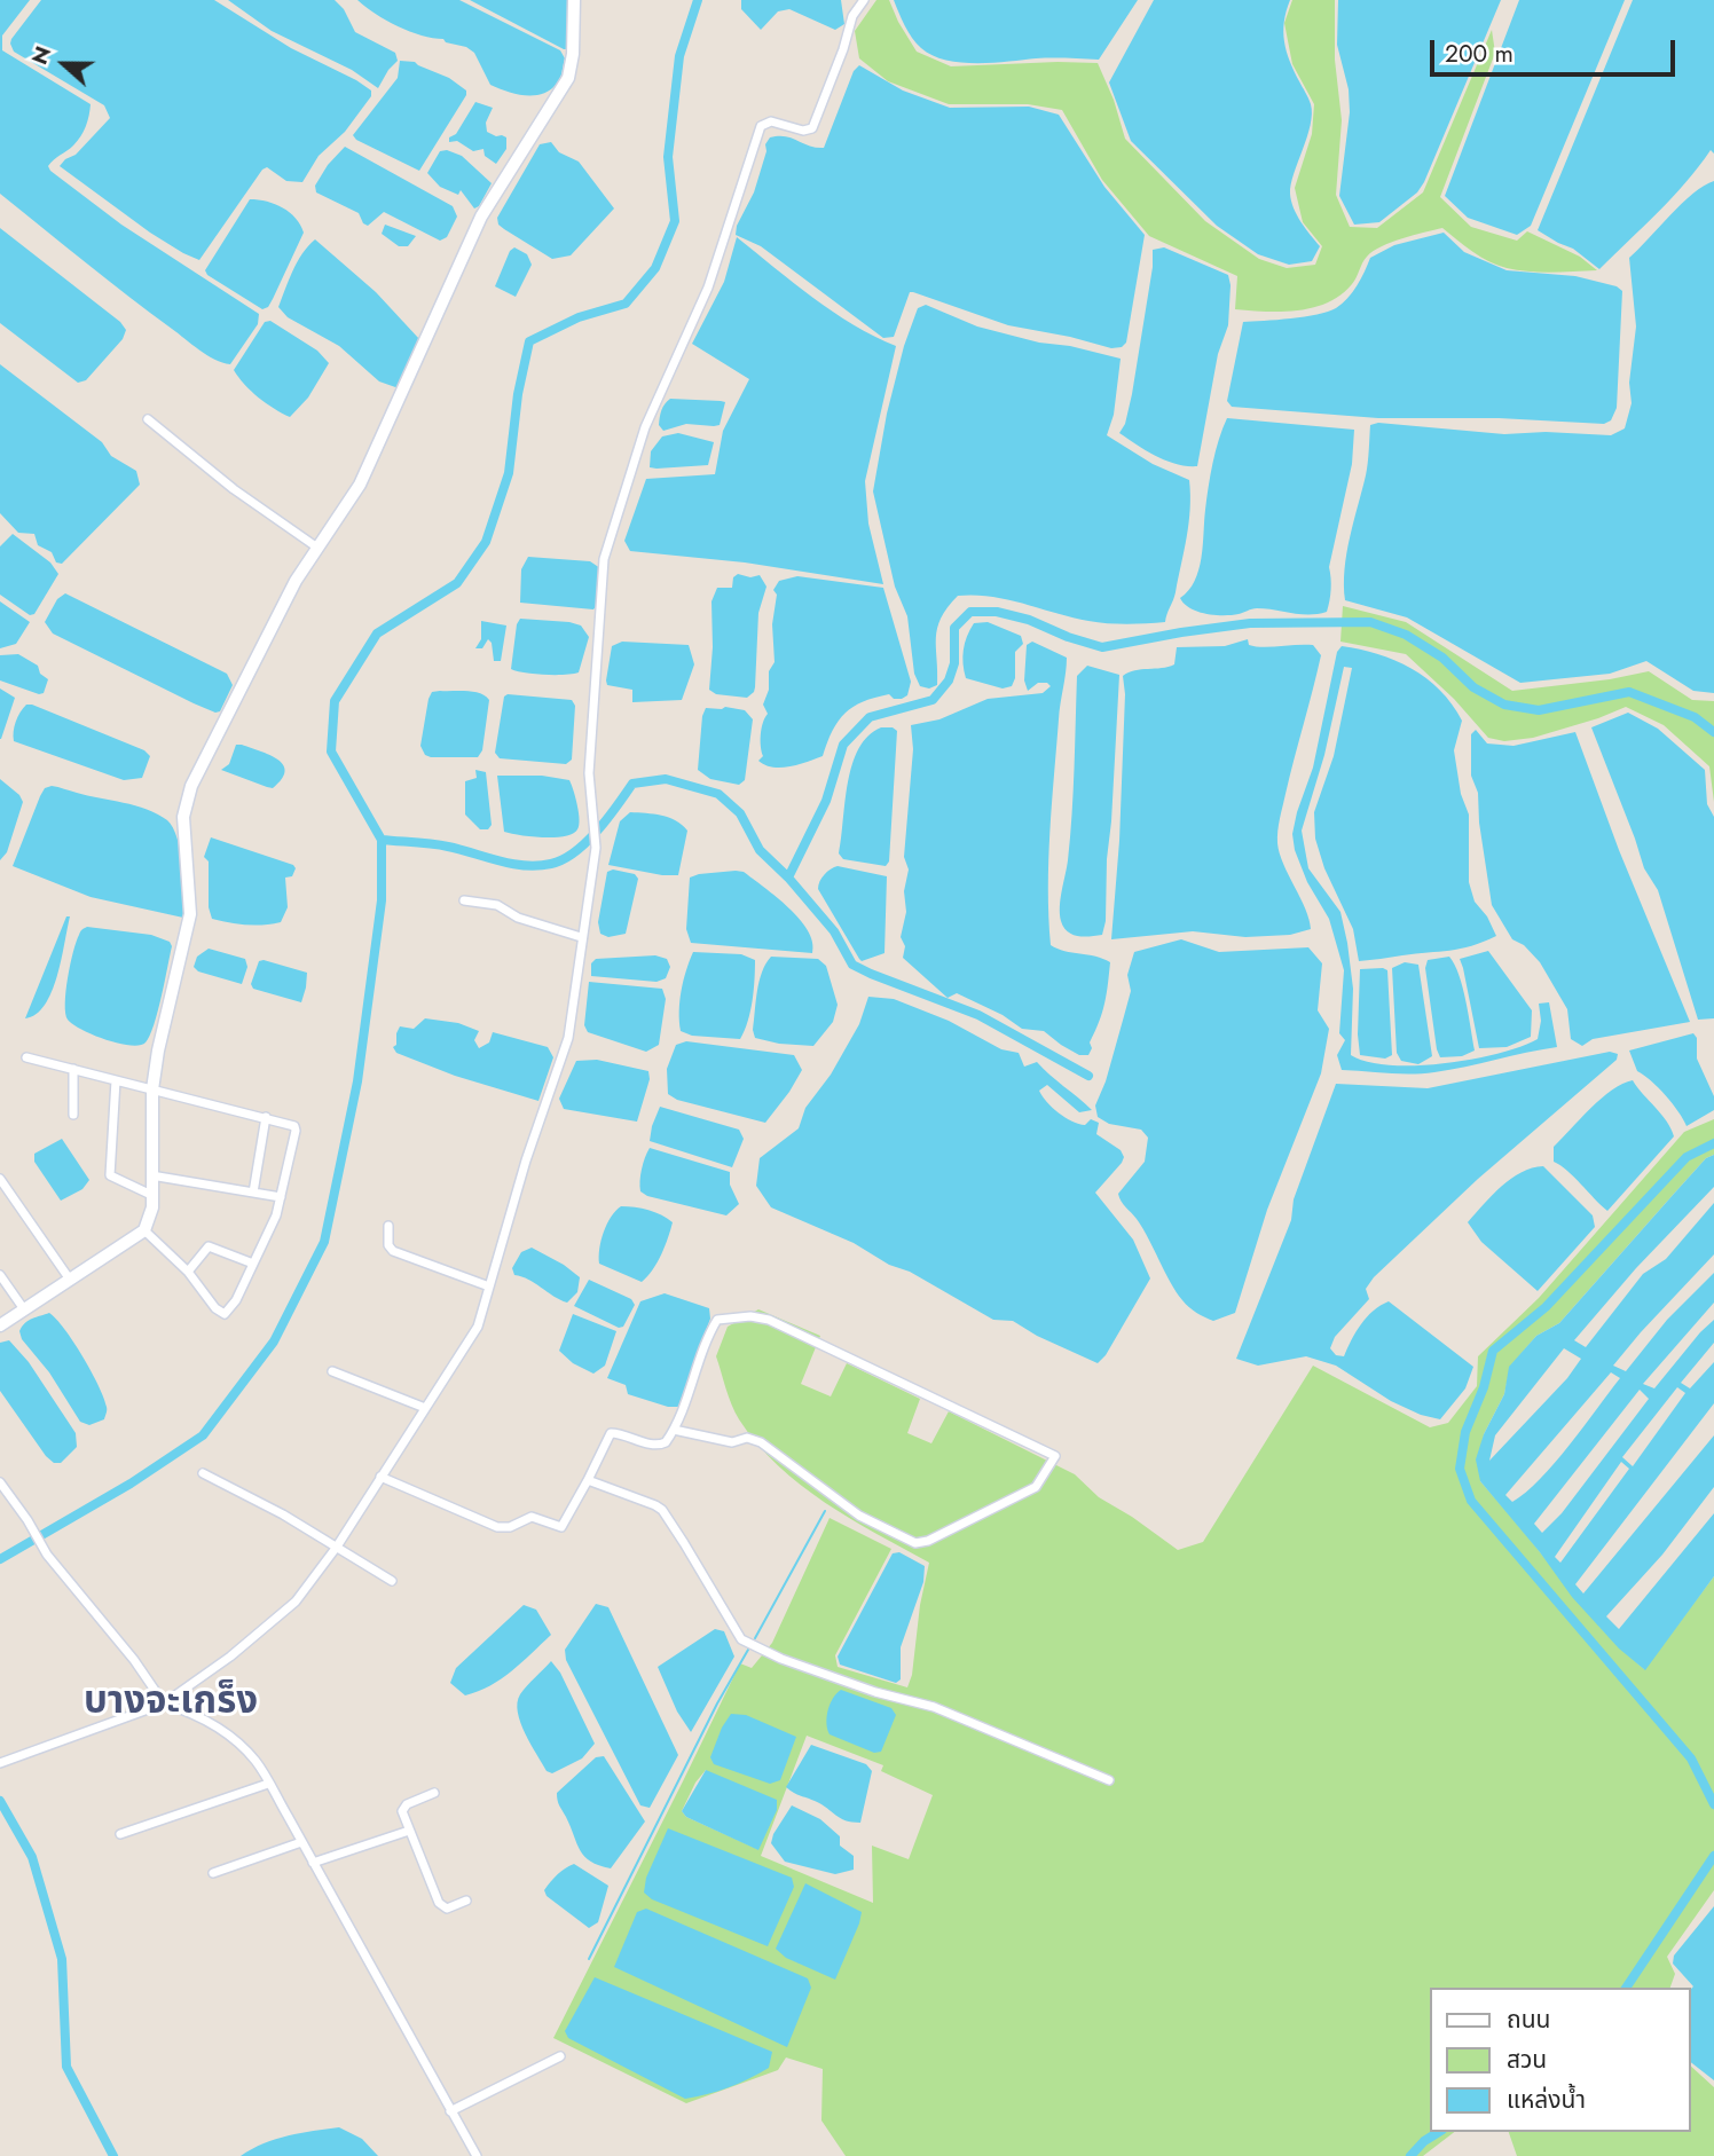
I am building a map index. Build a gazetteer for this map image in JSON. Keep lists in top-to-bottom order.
{
  "districts": ["บางจะเกร็ง"],
  "legend": ["ถนน", "สวน", "แหล่งน้ำ"],
  "scale_bar": "200 m",
  "north": "left"
}
